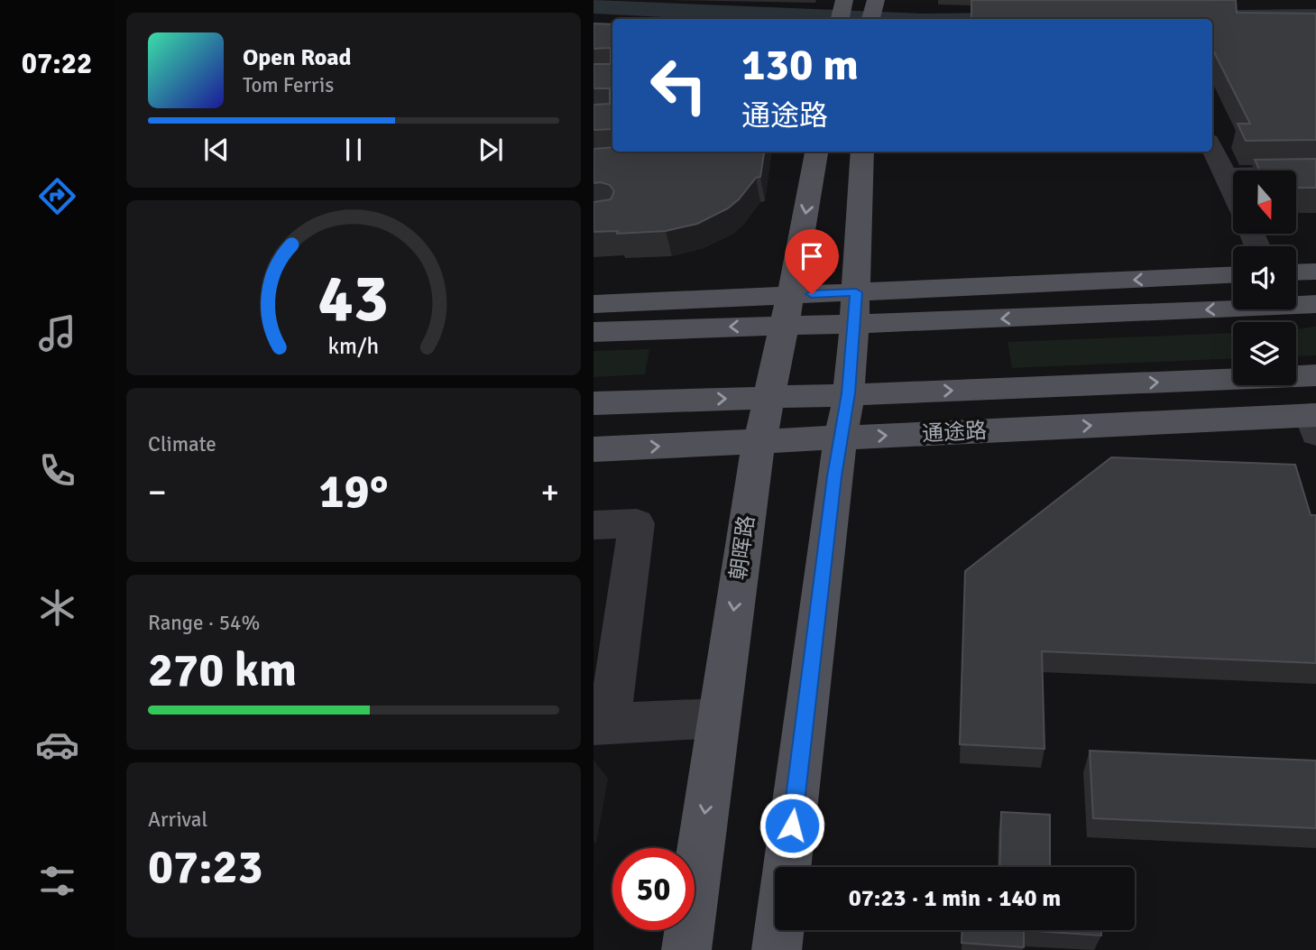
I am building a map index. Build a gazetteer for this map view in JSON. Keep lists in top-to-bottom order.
{
  "streets": {
    "main road": ["通途路", "朝晖路"]
  },
  "crossings": [
    ["通途路", "朝晖路"]
  ],
  "north": "bottom",
  "page": {
    "tabs": "07:22",
    "turn": ["130 m", "通途路"],
    "song": ["Open Road", "Tom Ferris"],
    "tile": [
      "Climate",
      ["Range · 54%", "270 km"],
      ["Arrival", "07:23"]
    ],
    "heat": ["−", "19°", "+"],
    "limit": "50",
    "trip": "07:23 · 1 min · 140 m",
    "gauge": ["43", "km/h"]
  }
}
